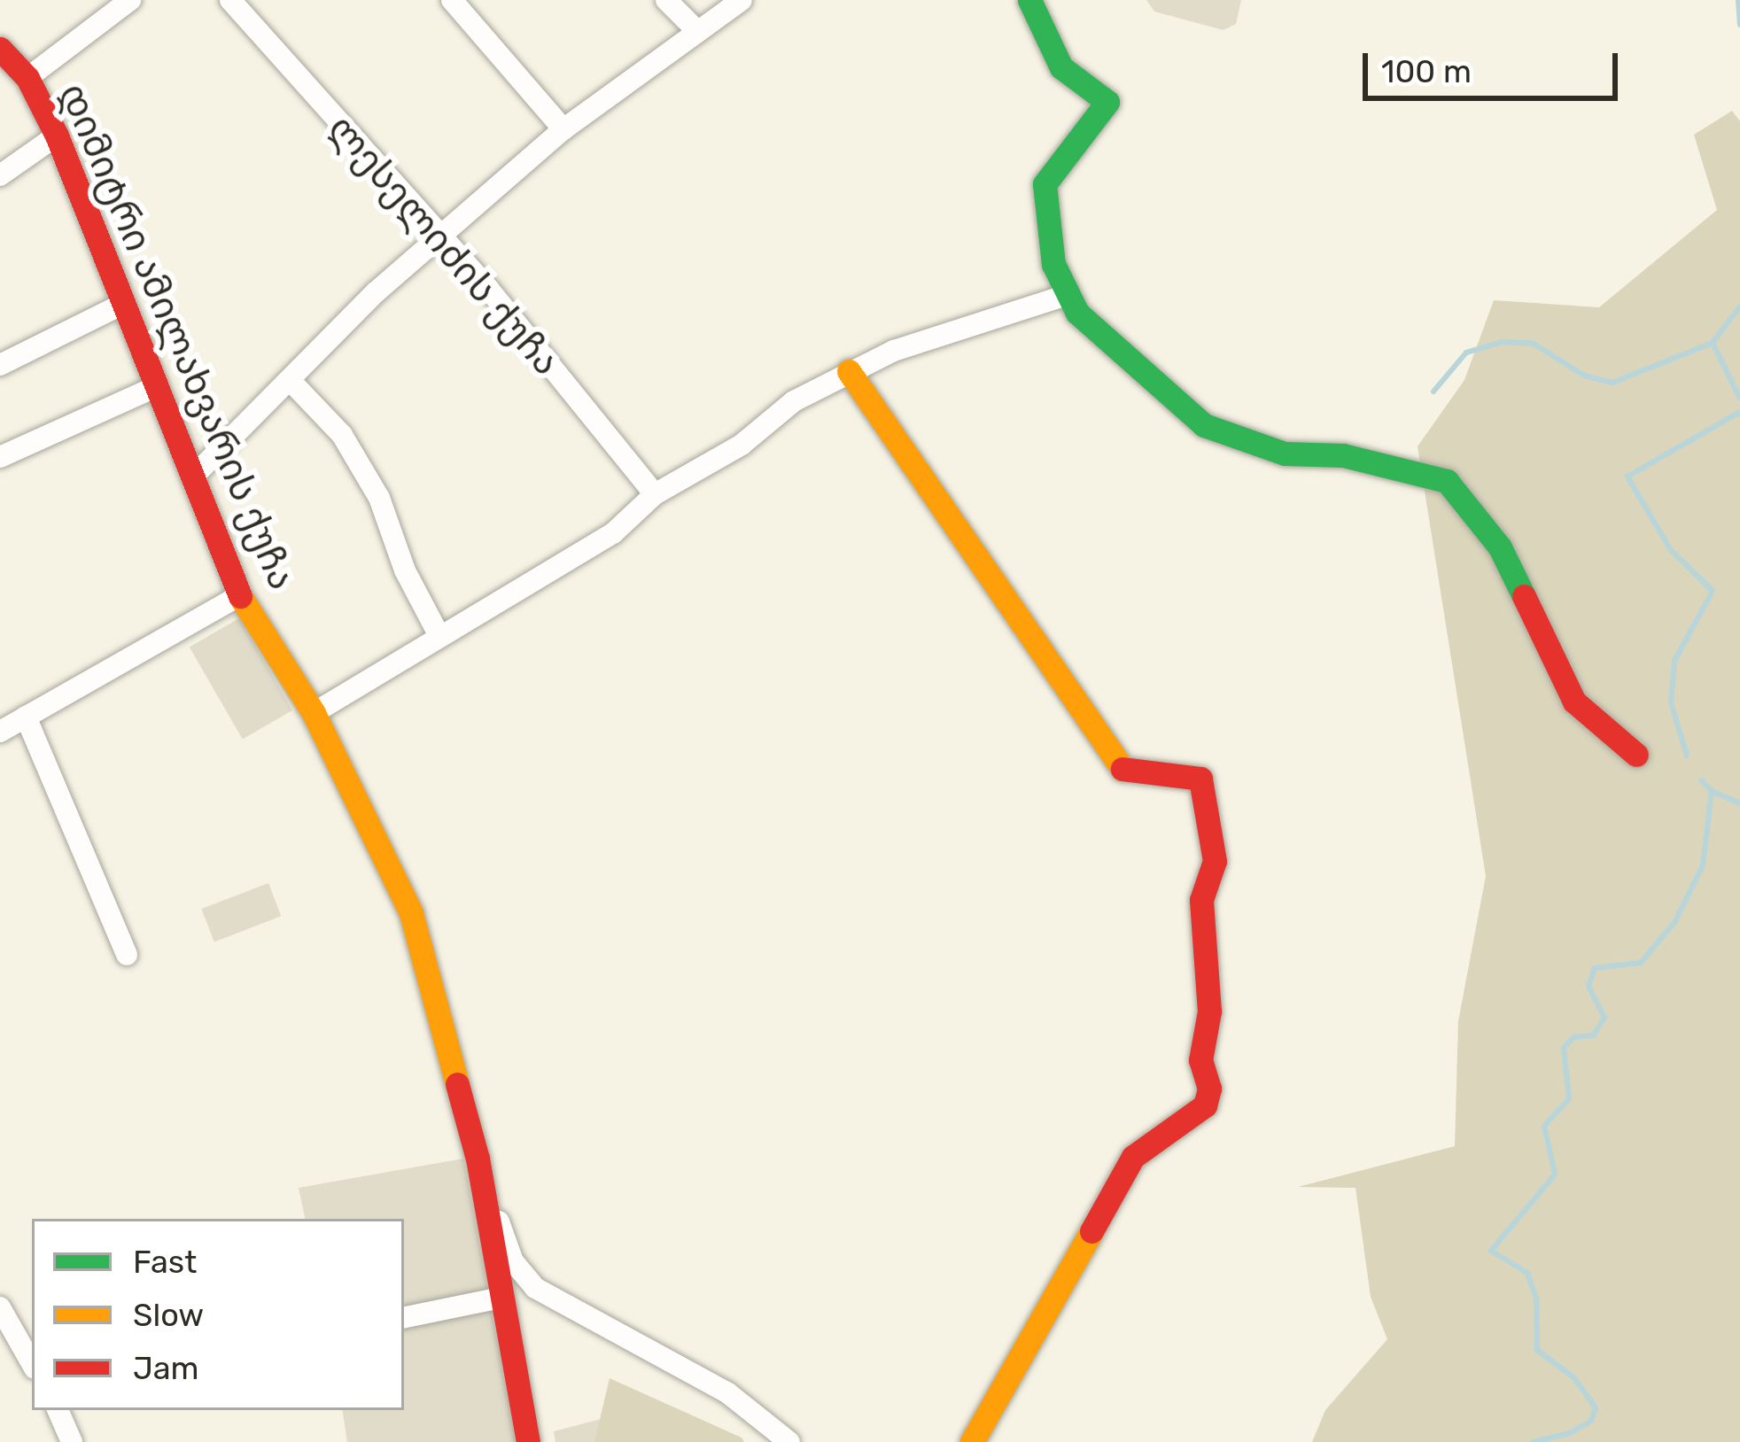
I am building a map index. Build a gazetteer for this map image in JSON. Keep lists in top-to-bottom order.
{
  "streets": {
    "street": ["ლესელიძის ქუჩა", "დიმიტრი ამილახვარის ქუჩა"]
  },
  "legend": ["Fast", "Slow", "Jam"],
  "scale_bar": "100 m"
}
